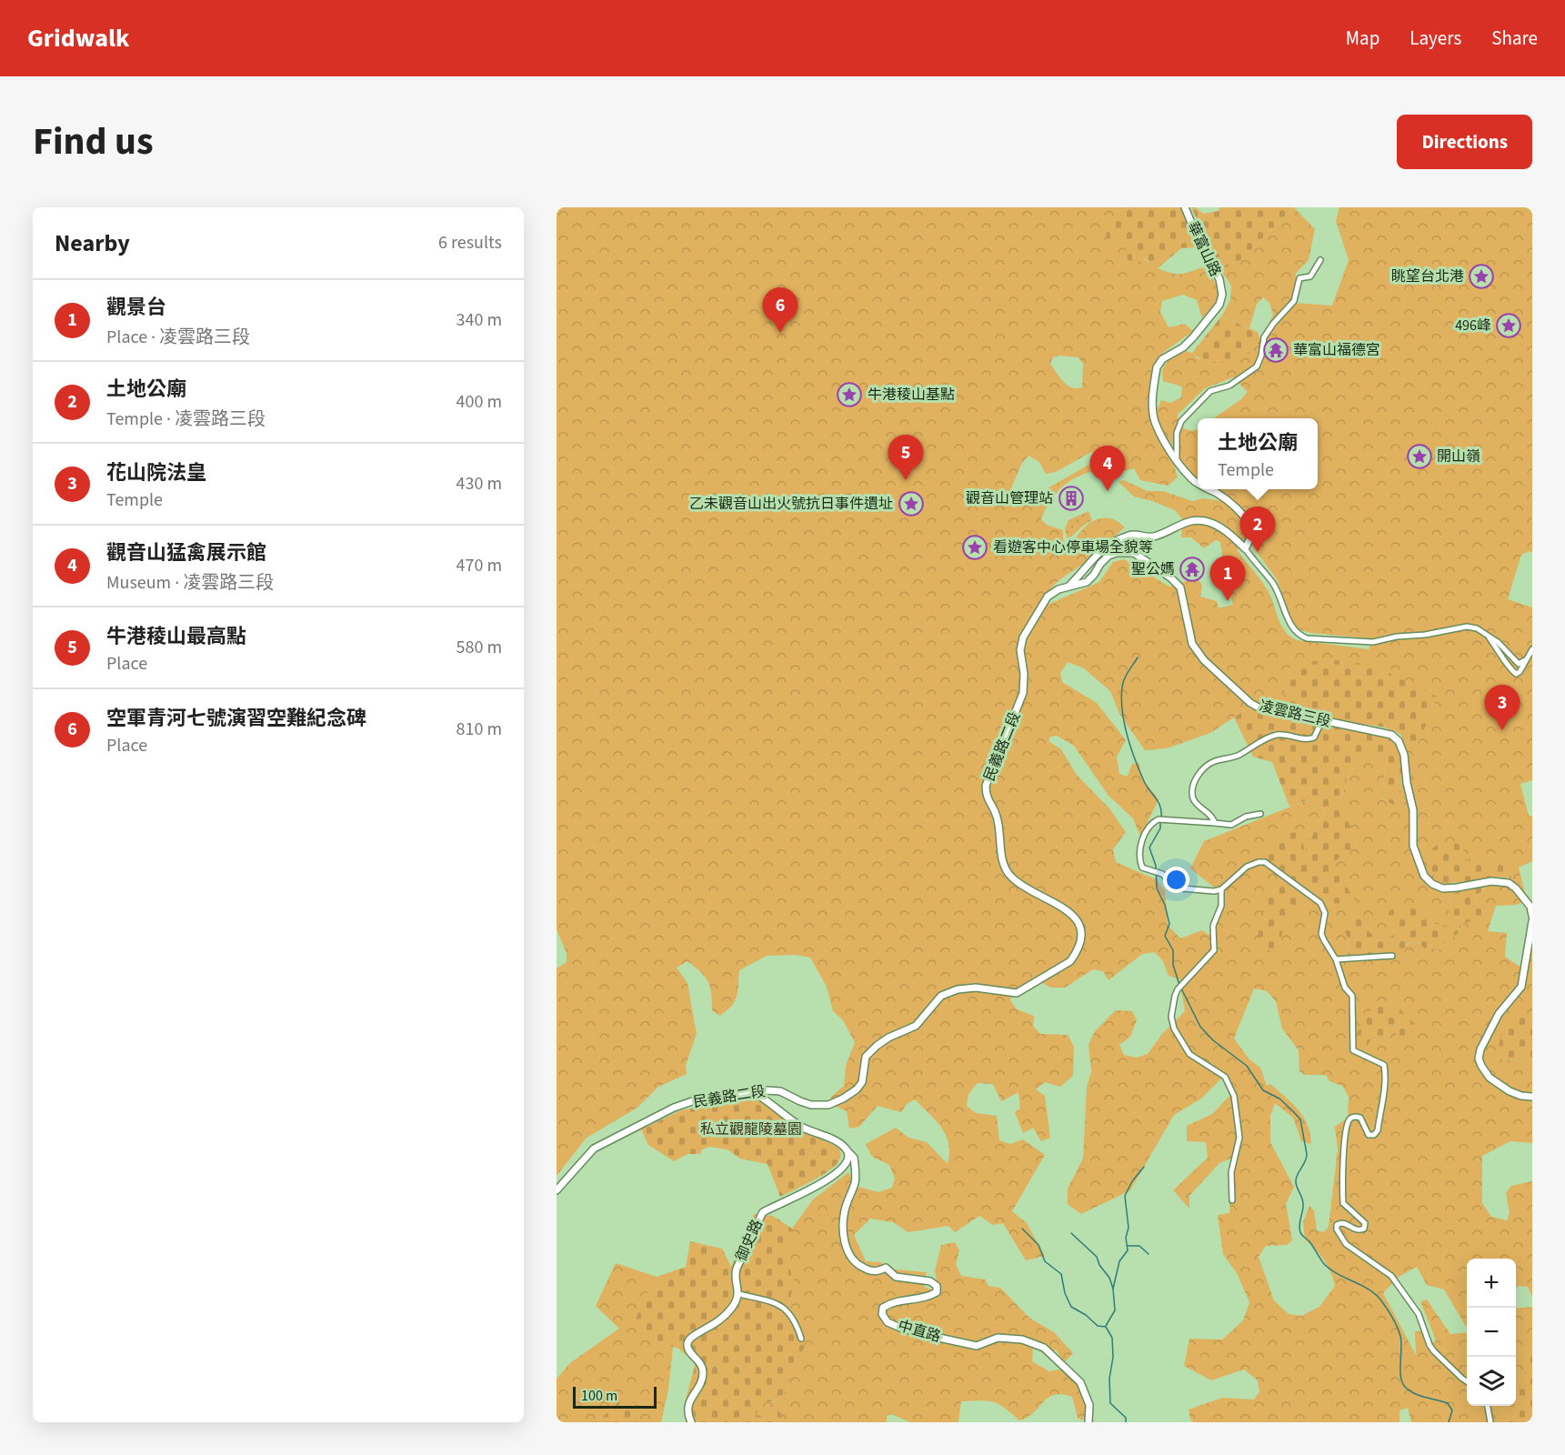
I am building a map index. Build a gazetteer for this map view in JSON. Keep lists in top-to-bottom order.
{
  "streets": {
    "street": [
      "華富山路",
      "凌雲路三段",
      "民義路二段",
      "御史路",
      "中直路"
    ]
  },
  "crossings": [
    ["凌雲路三段", "民義路二段"],
    ["御史路", "中直路"]
  ],
  "parks": ["私立觀龍陵墓園"],
  "places": {
    "place": [
      "眺望台北港",
      "496峰",
      "牛港稜山基點",
      "開山嶺",
      "乙未觀音山出火號抗日事件遺址",
      "看遊客中心停車場全貌等"
    ],
    "temple": ["華富山福德宮", "聖公媽"],
    "building": ["觀音山管理站"]
  },
  "scale_bar": "100 m",
  "page": {
    "header": "Gridwalk",
    "nav": ["Map", "Layers", "Share"],
    "title": "Find us",
    "buttons": "Directions",
    "heading": ["Nearby", "6 results"],
    "list": [
      {
        "mark": "1",
        "name": "觀景台",
        "note": "Place · 凌雲路三段",
        "value": "340 m"
      },
      {
        "mark": "2",
        "name": "土地公廟",
        "note": "Temple · 凌雲路三段",
        "value": "400 m"
      },
      {
        "mark": "3",
        "name": "花山院法皇",
        "note": "Temple",
        "value": "430 m"
      },
      {
        "mark": "4",
        "name": "觀音山猛禽展示館",
        "note": "Museum · 凌雲路三段",
        "value": "470 m"
      },
      {
        "mark": "5",
        "name": "牛港稜山最高點",
        "note": "Place",
        "value": "580 m"
      },
      {
        "mark": "6",
        "name": "空軍青河七號演習空難紀念碑",
        "note": "Place",
        "value": "810 m"
      }
    ],
    "pins": [
      "6",
      "5",
      "4",
      "2",
      "1",
      "3"
    ],
    "popup": ["土地公廟", "Temple"],
    "map_buttons": ["+", "−"],
    "scale": "100 m"
  }
}
